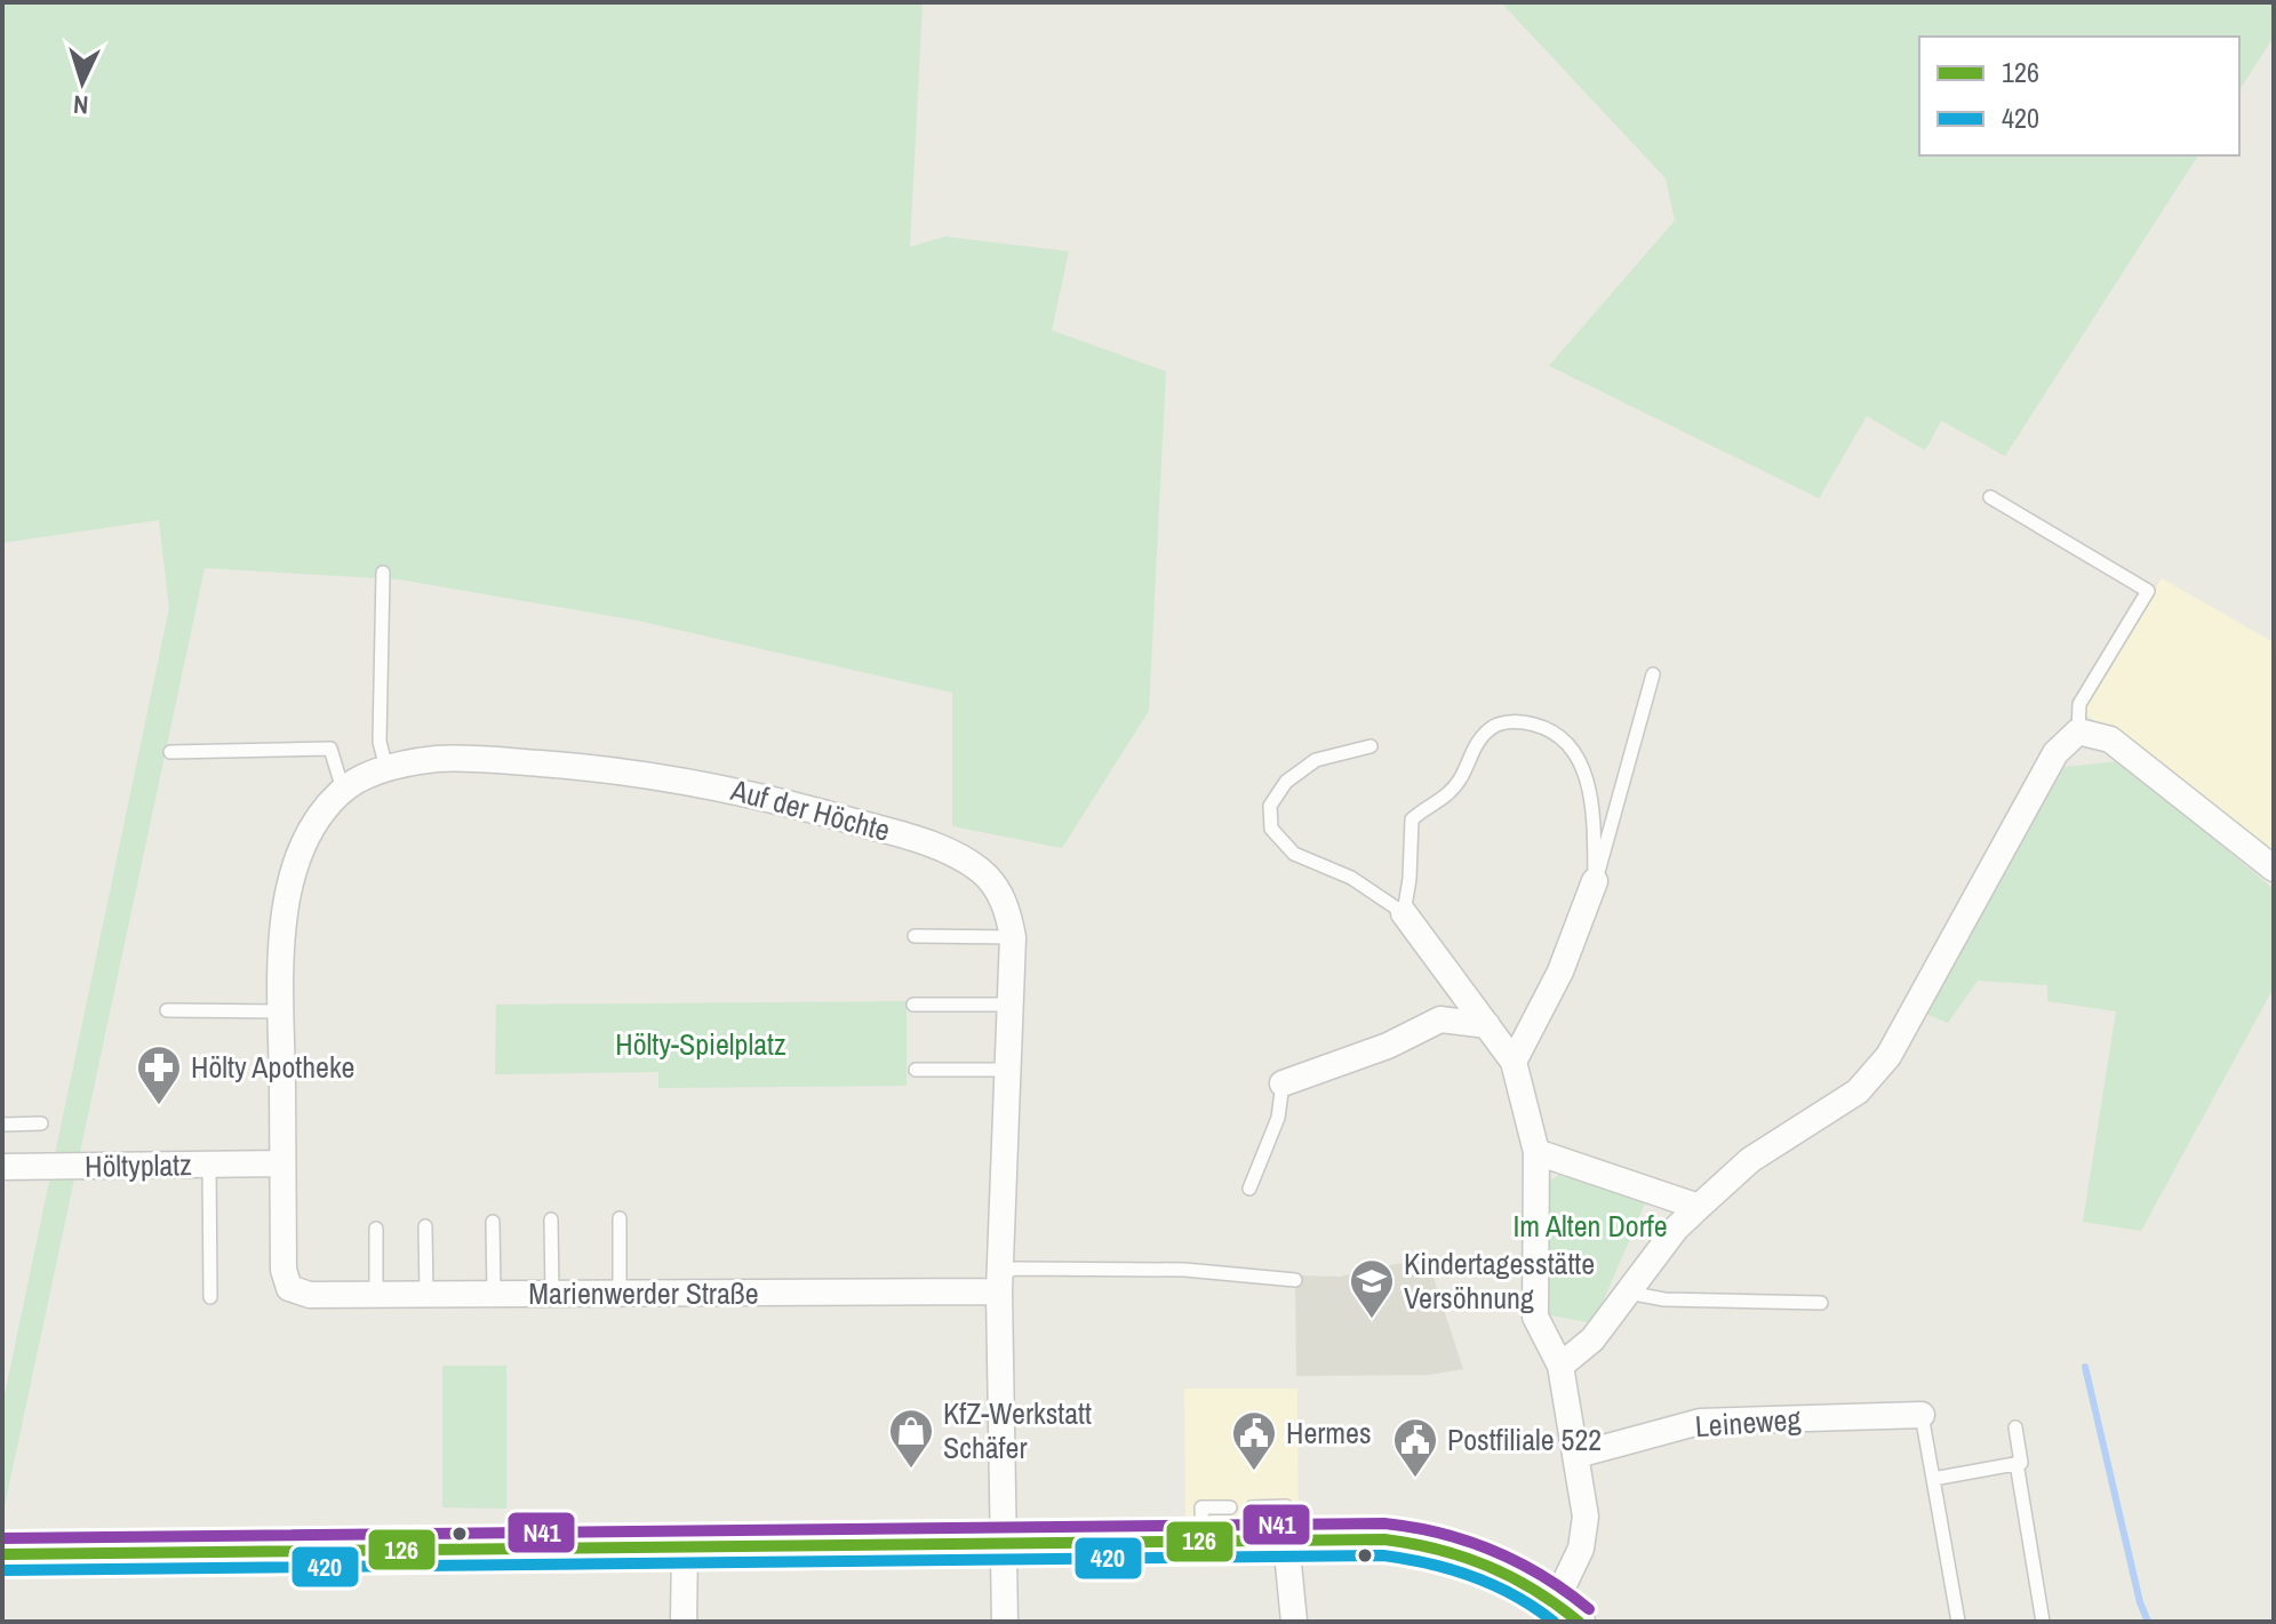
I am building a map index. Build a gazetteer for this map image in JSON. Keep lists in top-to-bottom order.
{
  "streets": {
    "street": [
      "Auf der Höchte",
      "Höltyplatz",
      "Marienwerder Straße",
      "Leineweg"
    ]
  },
  "crossings": [
    ["Auf der Höchte", "Höltyplatz"],
    ["Auf der Höchte", "Marienwerder Straße"],
    ["Höltyplatz", "Marienwerder Straße"]
  ],
  "parks": ["Hölty-Spielplatz", "Im Alten Dorfe"],
  "places": {
    "pharmacy": ["Hölty Apotheke"],
    "school or university": ["Kindertagesstätte Versöhnung"],
    "shop": ["KfZ-Werkstatt Schäfer"],
    "public building": ["Hermes", "Postfiliale 522"]
  },
  "lines": ["transit line N41", "transit line 126", "transit line 420"],
  "legend": ["126", "420"],
  "north": "bottom"
}
